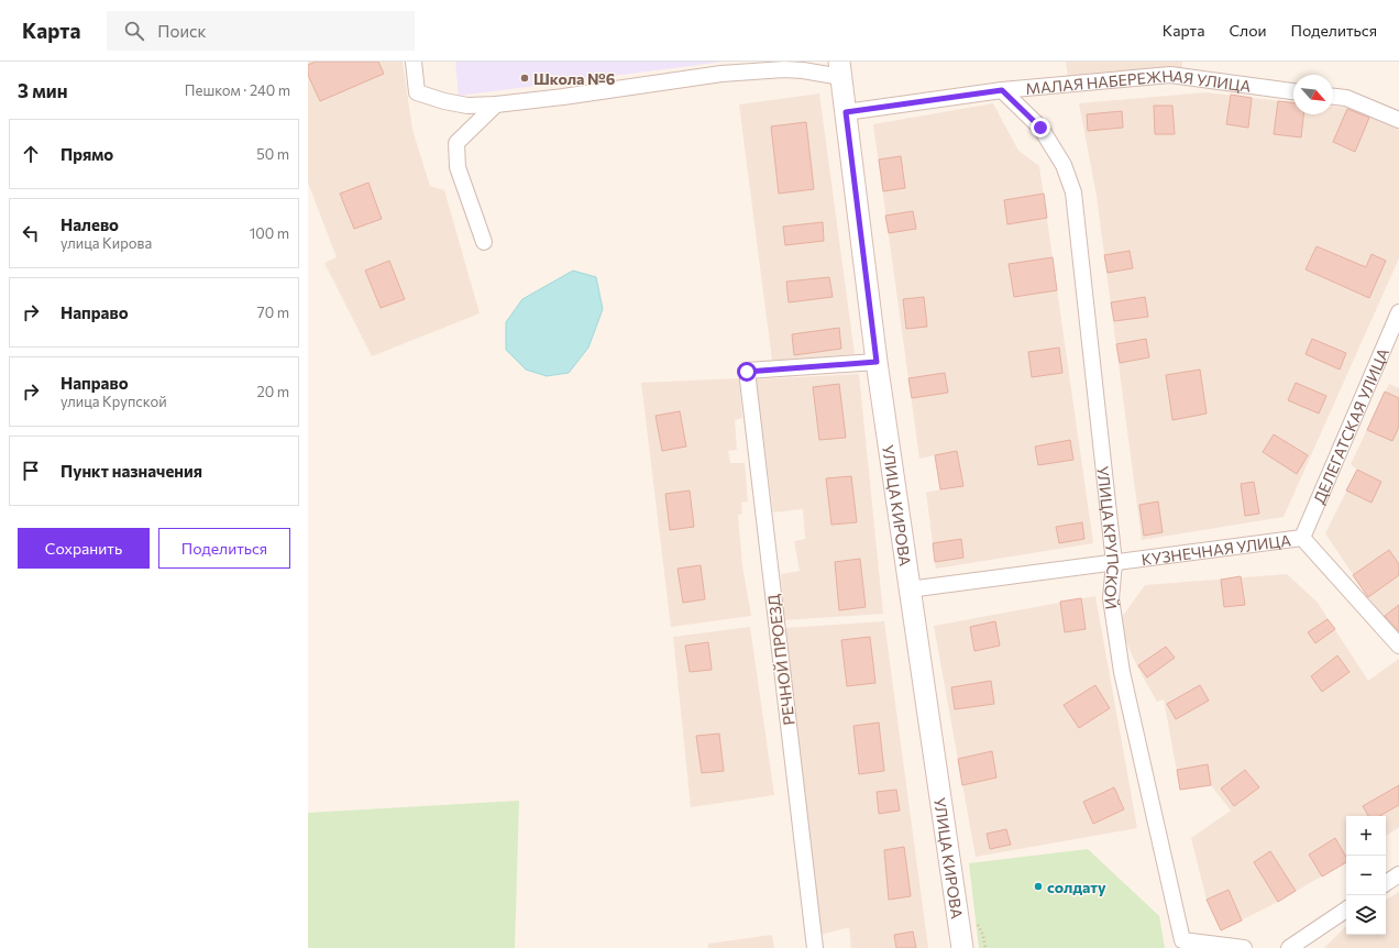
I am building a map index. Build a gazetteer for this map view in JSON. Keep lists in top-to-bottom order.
{
  "streets": {
    "street": [
      "МАЛАЯ НАБЕРЕЖНАЯ УЛИЦА",
      "ДЕЛЕГАТСКАЯ УЛИЦА",
      "УЛИЦА КИРОВА",
      "УЛИЦА КРУПСКОЙ",
      "КУЗНЕЧНАЯ УЛИЦА",
      "РЕЧНОЙ ПРОЕЗД"
    ]
  },
  "crossings": [
    ["МАЛАЯ НАБЕРЕЖНАЯ УЛИЦА", "УЛИЦА КИРОВА"],
    ["МАЛАЯ НАБЕРЕЖНАЯ УЛИЦА", "УЛИЦА КРУПСКОЙ"],
    ["ДЕЛЕГАТСКАЯ УЛИЦА", "КУЗНЕЧНАЯ УЛИЦА"],
    ["УЛИЦА КИРОВА", "КУЗНЕЧНАЯ УЛИЦА"],
    ["УЛИЦА КИРОВА", "РЕЧНОЙ ПРОЕЗД"],
    ["УЛИЦА КРУПСКОЙ", "КУЗНЕЧНАЯ УЛИЦА"]
  ],
  "places": ["Школа №6", "солдату"],
  "north": "bottom right",
  "page": {
    "header": "Карта",
    "search": "Поиск",
    "nav": ["Карта", "Слои", "Поделиться"],
    "heading": ["3 мин", "Пешком · 240 m"],
    "list": [
      ["Прямо", "50 m"],
      ["Налево", "улица Кирова", "100 m"],
      ["Направо", "70 m"],
      ["Направо", "улица Крупской", "20 m"],
      "Пункт назначения"
    ],
    "buttons": ["Сохранить", "Поделиться"],
    "map_buttons": ["+", "−"]
  }
}
